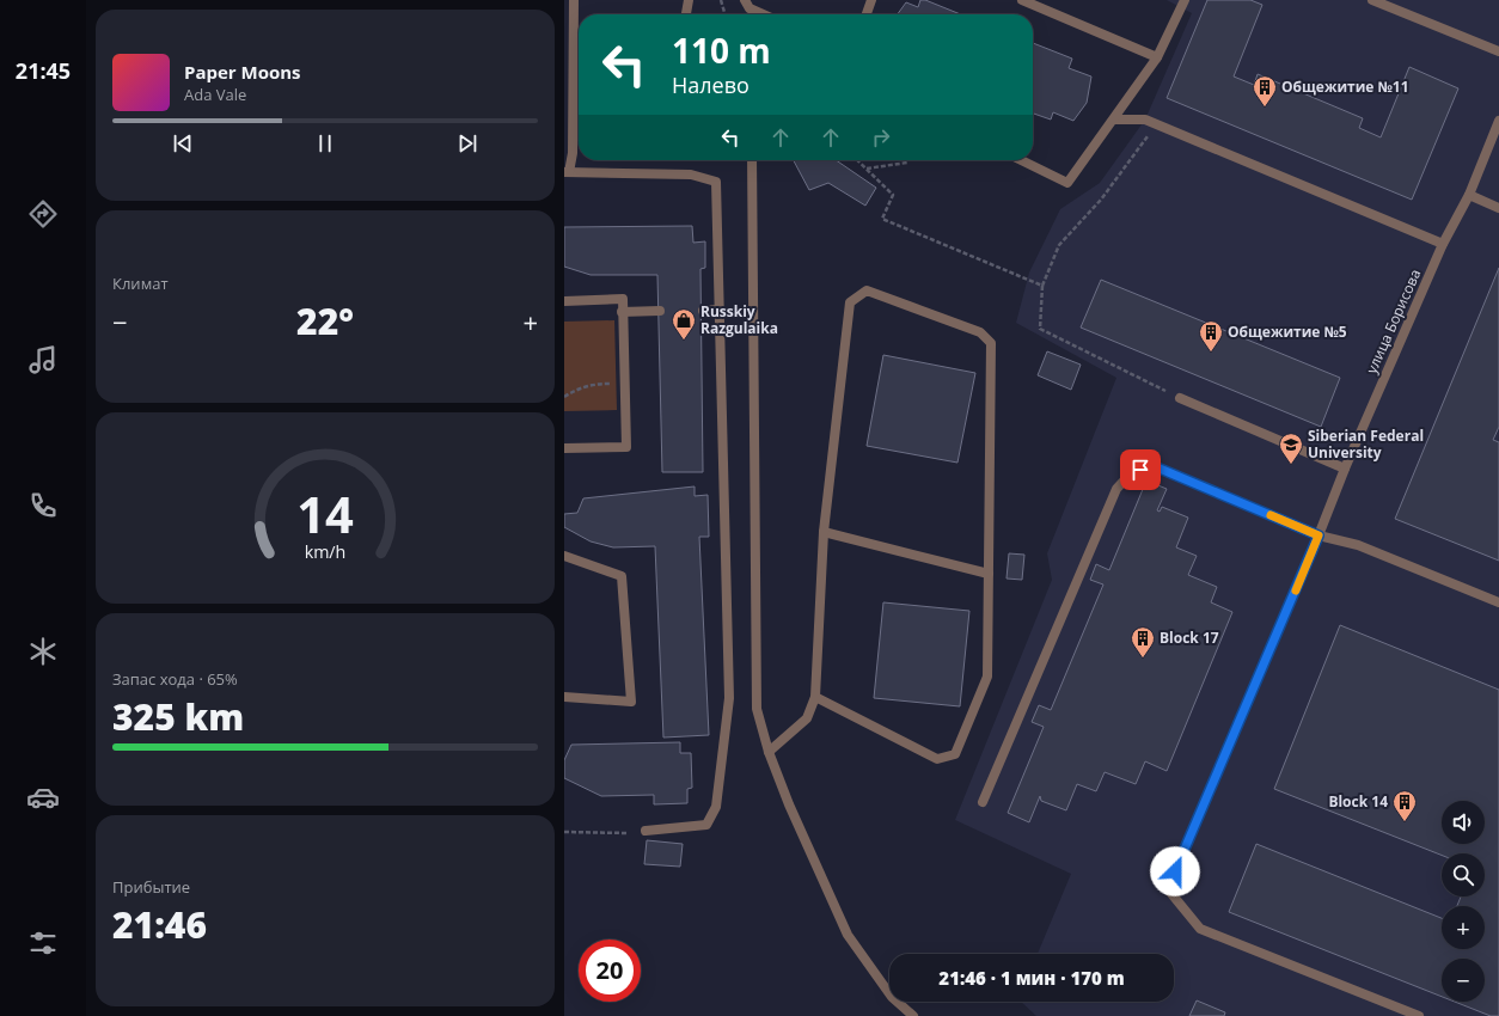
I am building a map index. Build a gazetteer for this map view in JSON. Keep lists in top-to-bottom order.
{
  "streets": {
    "street": ["улица Борисова"]
  },
  "places": {
    "building": [
      "Общежитие №11",
      "Общежитие №5",
      "Block 17",
      "Block 14"
    ],
    "shop": ["Russkiy Razgulaika"],
    "school or university": ["Siberian Federal University"]
  },
  "page": {
    "tabs": "21:45",
    "turn": ["110 m", "Налево"],
    "song": ["Paper Moons", "Ada Vale"],
    "tile": [
      "Климат",
      ["Запас хода · 65%", "325 km"],
      ["Прибытие", "21:46"]
    ],
    "heat": ["−", "22°", "+"],
    "map_buttons": ["+", "−"],
    "limit": "20",
    "trip": "21:46 · 1 мин · 170 m",
    "gauge": ["14", "km/h"]
  }
}
